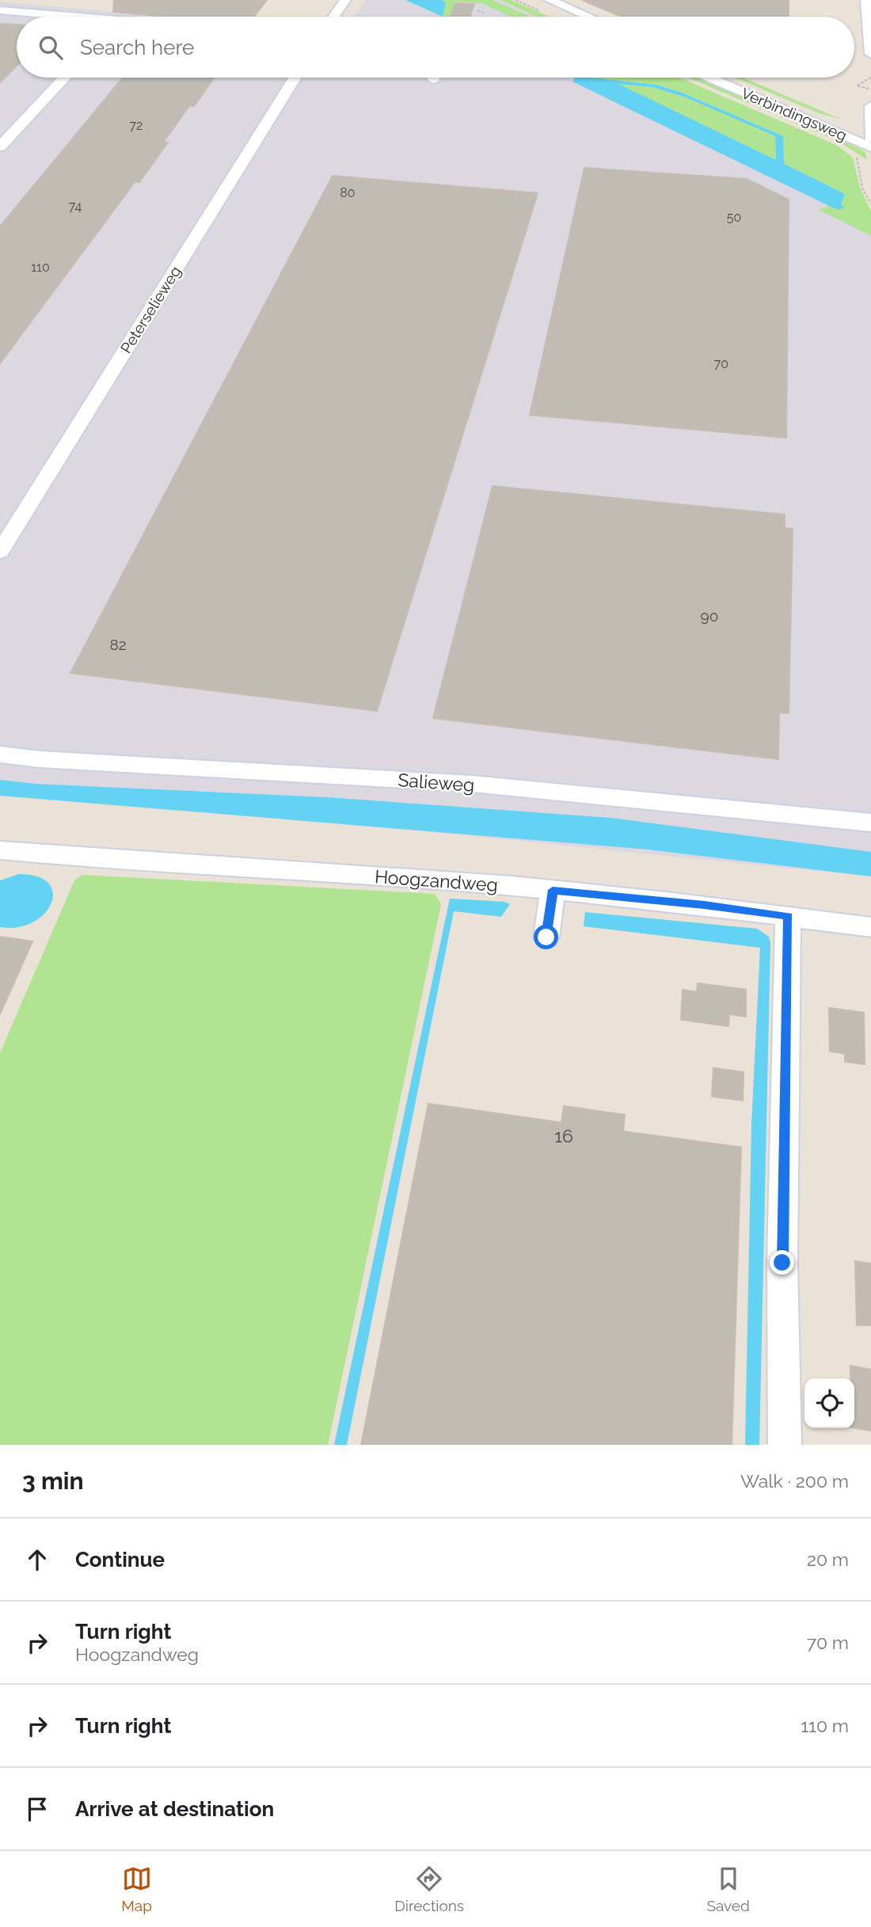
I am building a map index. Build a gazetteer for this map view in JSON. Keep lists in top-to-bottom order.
{
  "streets": {
    "street": [
      "Verbindingsweg",
      "Peterselieweg",
      "Salieweg",
      "Hoogzandweg"
    ]
  },
  "house_numbers": [
    "72",
    "80",
    "74",
    "50",
    "110",
    "70",
    "90",
    "82",
    "16"
  ],
  "page": {
    "search": "Search here",
    "heading": ["3 min", "Walk · 200 m"],
    "list": [
      ["Continue", "20 m"],
      ["Turn right", "Hoogzandweg", "70 m"],
      ["Turn right", "110 m"],
      "Arrive at destination"
    ],
    "nav": ["Map", "Directions", "Saved"]
  }
}
